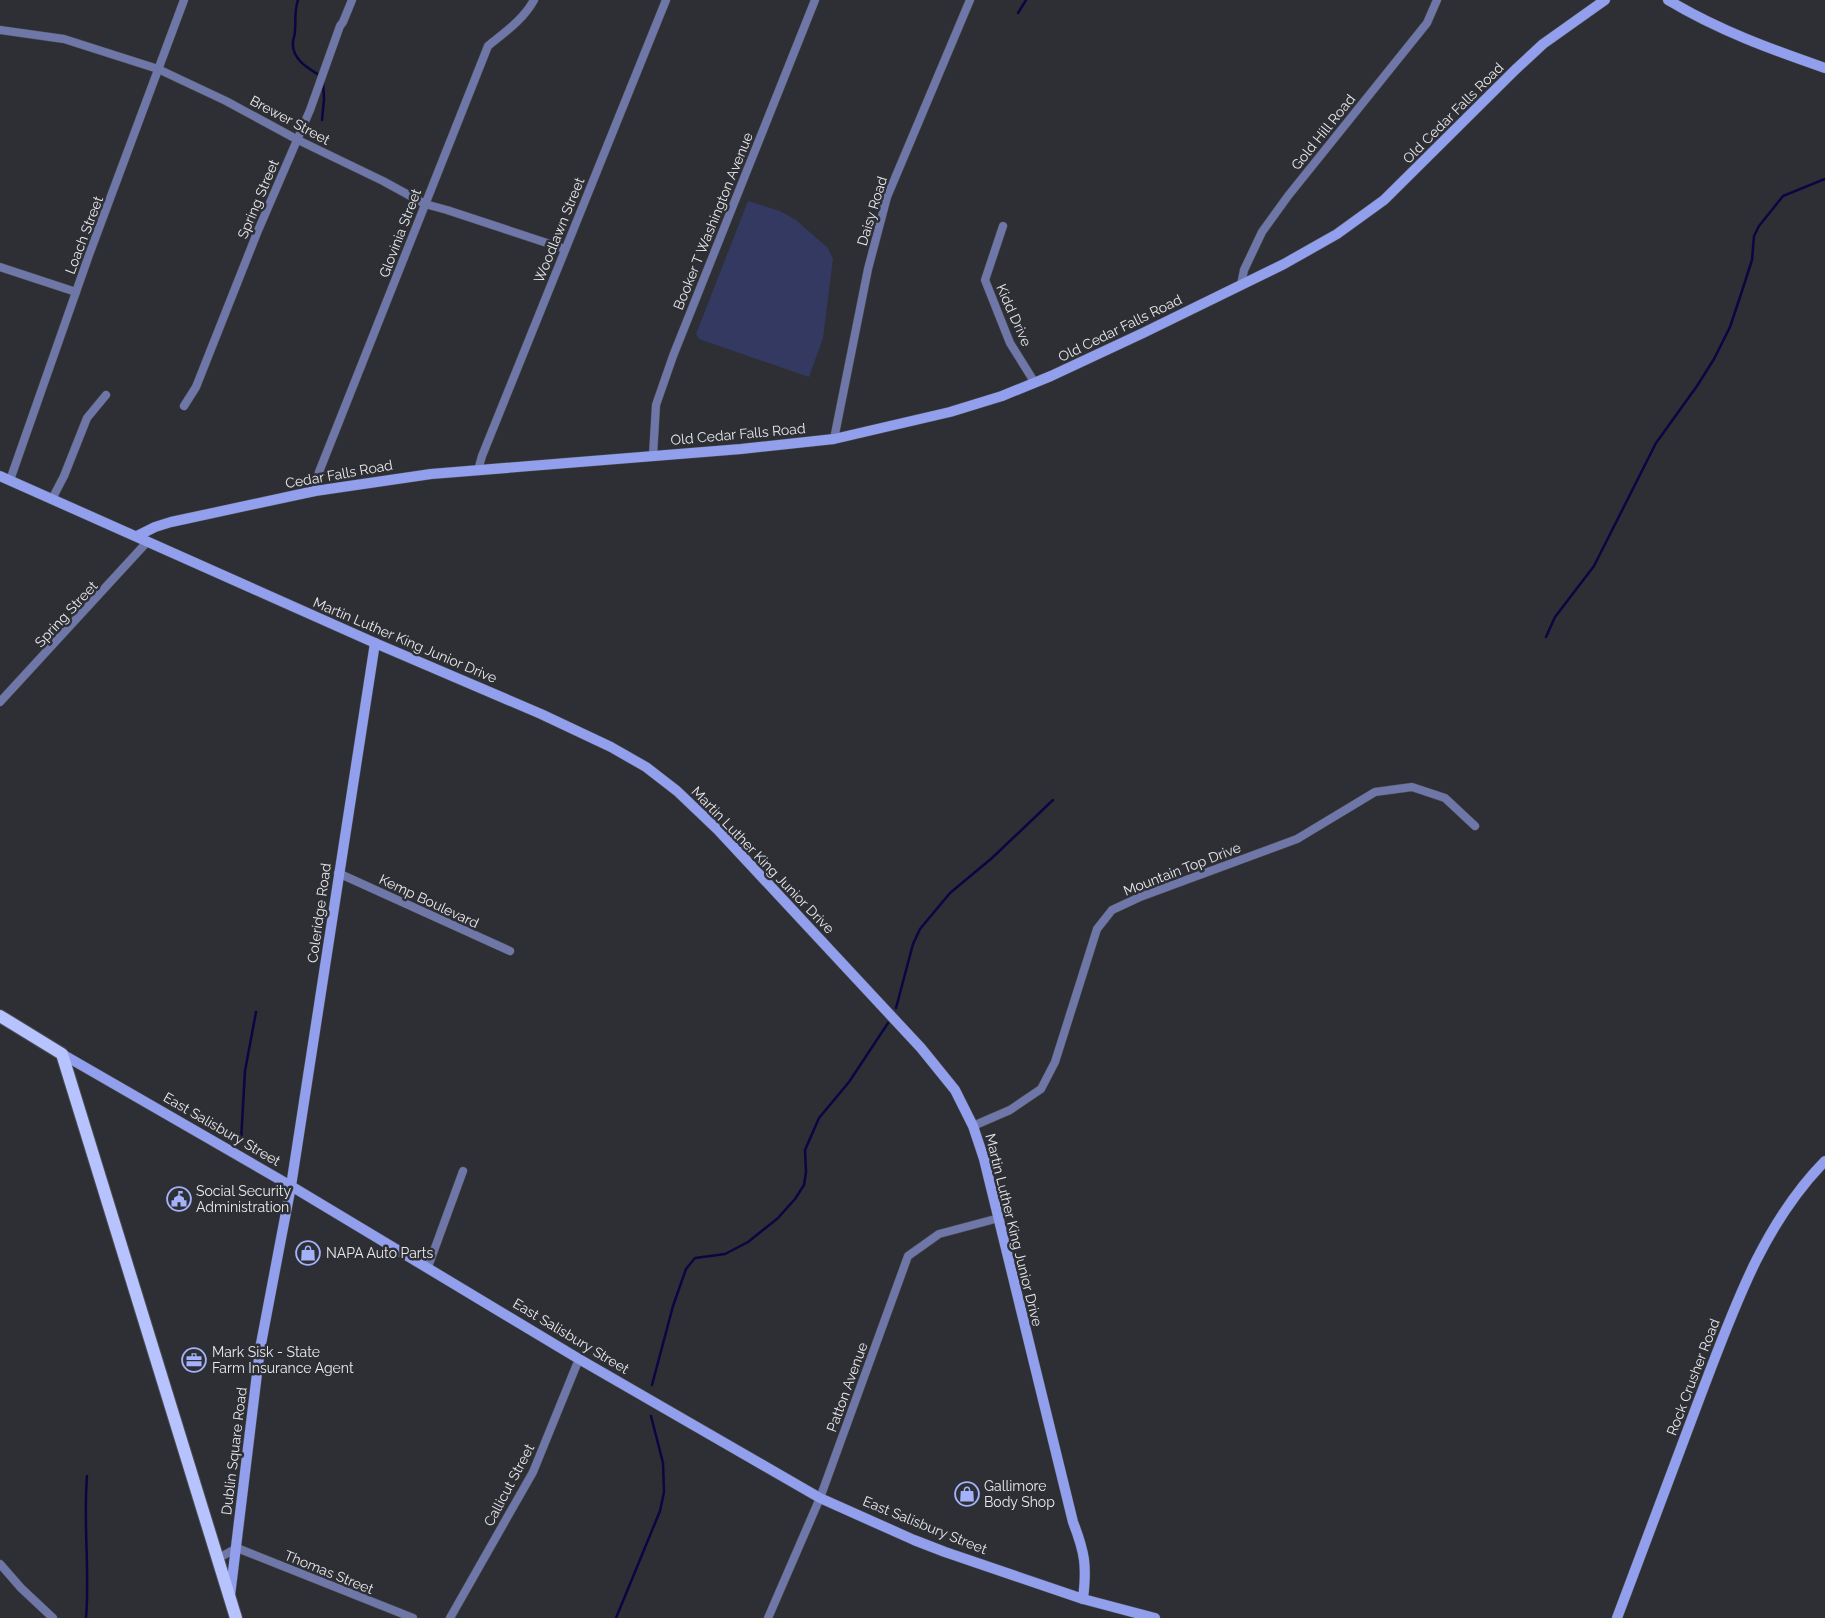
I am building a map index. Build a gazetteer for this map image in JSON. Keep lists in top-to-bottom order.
{
  "streets": {
    "main road": ["East Salisbury Street"],
    "street": [
      "Old Cedar Falls Road",
      "Brewer Street",
      "Gold Hill Road",
      "Spring Street",
      "Daisy Road",
      "Booker T Washington Avenue",
      "Woodlawn Street",
      "Glovinia Street",
      "Loach Street",
      "Kidd Drive",
      "Cedar Falls Road",
      "Martin Luther King Junior Drive",
      "Mountain Top Drive",
      "Kemp Boulevard",
      "Coleridge Road",
      "Rock Crusher Road",
      "Patton Avenue",
      "Dublin Square Road",
      "Callicut Street",
      "Thomas Street"
    ]
  },
  "crossings": [
    ["Old Cedar Falls Road", "Gold Hill Road"],
    ["Old Cedar Falls Road", "Daisy Road"],
    ["Old Cedar Falls Road", "Booker T Washington Avenue"],
    ["Old Cedar Falls Road", "Kidd Drive"],
    ["Old Cedar Falls Road", "Cedar Falls Road"],
    ["Brewer Street", "Spring Street"],
    ["Brewer Street", "Woodlawn Street"],
    ["Brewer Street", "Glovinia Street"],
    ["Brewer Street", "Loach Street"],
    ["Spring Street", "Martin Luther King Junior Drive"],
    ["Woodlawn Street", "Cedar Falls Road"],
    ["Glovinia Street", "Cedar Falls Road"],
    ["Loach Street", "Martin Luther King Junior Drive"],
    ["Cedar Falls Road", "Martin Luther King Junior Drive"],
    ["Martin Luther King Junior Drive", "Mountain Top Drive"],
    ["Martin Luther King Junior Drive", "Coleridge Road"],
    ["Martin Luther King Junior Drive", "East Salisbury Street"],
    ["Martin Luther King Junior Drive", "Patton Avenue"],
    ["Kemp Boulevard", "Coleridge Road"],
    ["Coleridge Road", "East Salisbury Street"],
    ["Coleridge Road", "Dublin Square Road"],
    ["East Salisbury Street", "Patton Avenue"],
    ["East Salisbury Street", "Dublin Square Road"],
    ["East Salisbury Street", "Callicut Street"],
    ["Dublin Square Road", "Thomas Street"]
  ],
  "places": {
    "public building": ["Social Security Administration"],
    "shop": ["NAPA Auto Parts", "Gallimore Body Shop"],
    "office": ["Mark Sisk - State Farm Insurance Agent"]
  }
}
